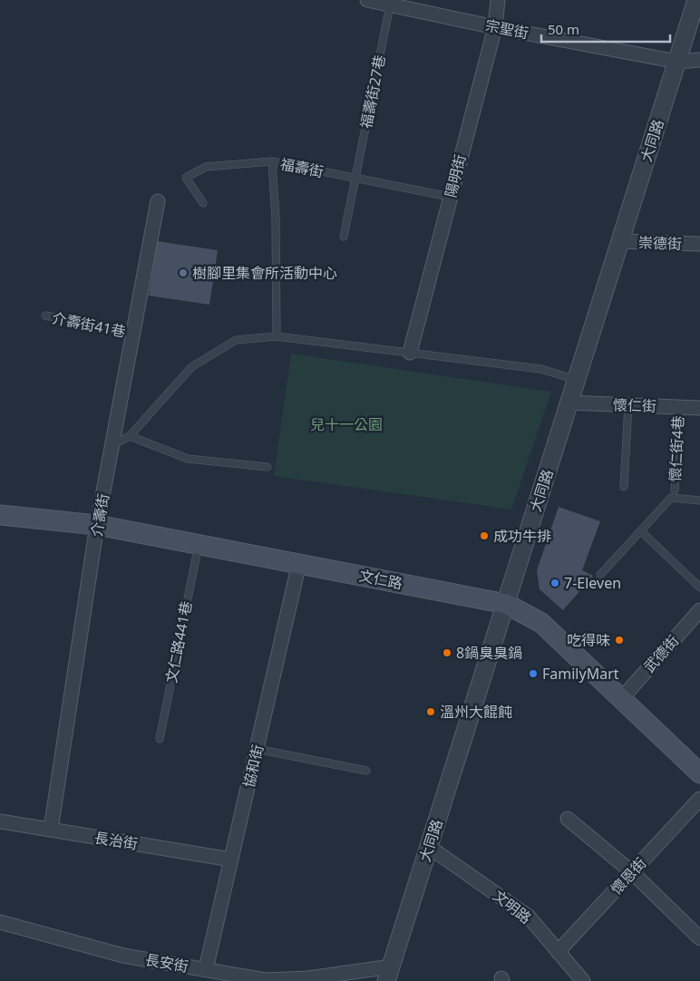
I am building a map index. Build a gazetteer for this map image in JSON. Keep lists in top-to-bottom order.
{
  "streets": {
    "main road": ["文仁路"],
    "street": [
      "宗聖街",
      "大同路",
      "陽明街",
      "崇德街",
      "懷仁街",
      "介壽街",
      "武德街",
      "協和街",
      "長治街",
      "懷恩街",
      "文明路",
      "長安街"
    ],
    "lane": [
      "福壽街27巷",
      "福壽街",
      "介壽街41巷",
      "懷仁街4巷",
      "文仁路441巷"
    ]
  },
  "crossings": [
    ["宗聖街", "福壽街27巷"],
    ["宗聖街", "大同路"],
    ["宗聖街", "陽明街"],
    ["福壽街27巷", "福壽街"],
    ["大同路", "崇德街"],
    ["大同路", "懷仁街"],
    ["大同路", "文仁路"],
    ["大同路", "文明路"],
    ["大同路", "長安街"],
    ["福壽街", "陽明街"],
    ["介壽街41巷", "介壽街"],
    ["懷仁街", "懷仁街4巷"],
    ["介壽街", "文仁路"],
    ["介壽街", "長治街"],
    ["文仁路", "文仁路441巷"],
    ["文仁路", "武德街"],
    ["文仁路", "協和街"],
    ["協和街", "長治街"],
    ["協和街", "長安街"],
    ["懷恩街", "文明路"]
  ],
  "parks": ["兒十一公園"],
  "places": [
    "樹腳里集會所活動中心",
    "成功牛排",
    "7-Eleven",
    "吃得味",
    "8鍋臭臭鍋",
    "FamilyMart",
    "溫州大餛飩"
  ],
  "scale_bar": "50 m"
}
